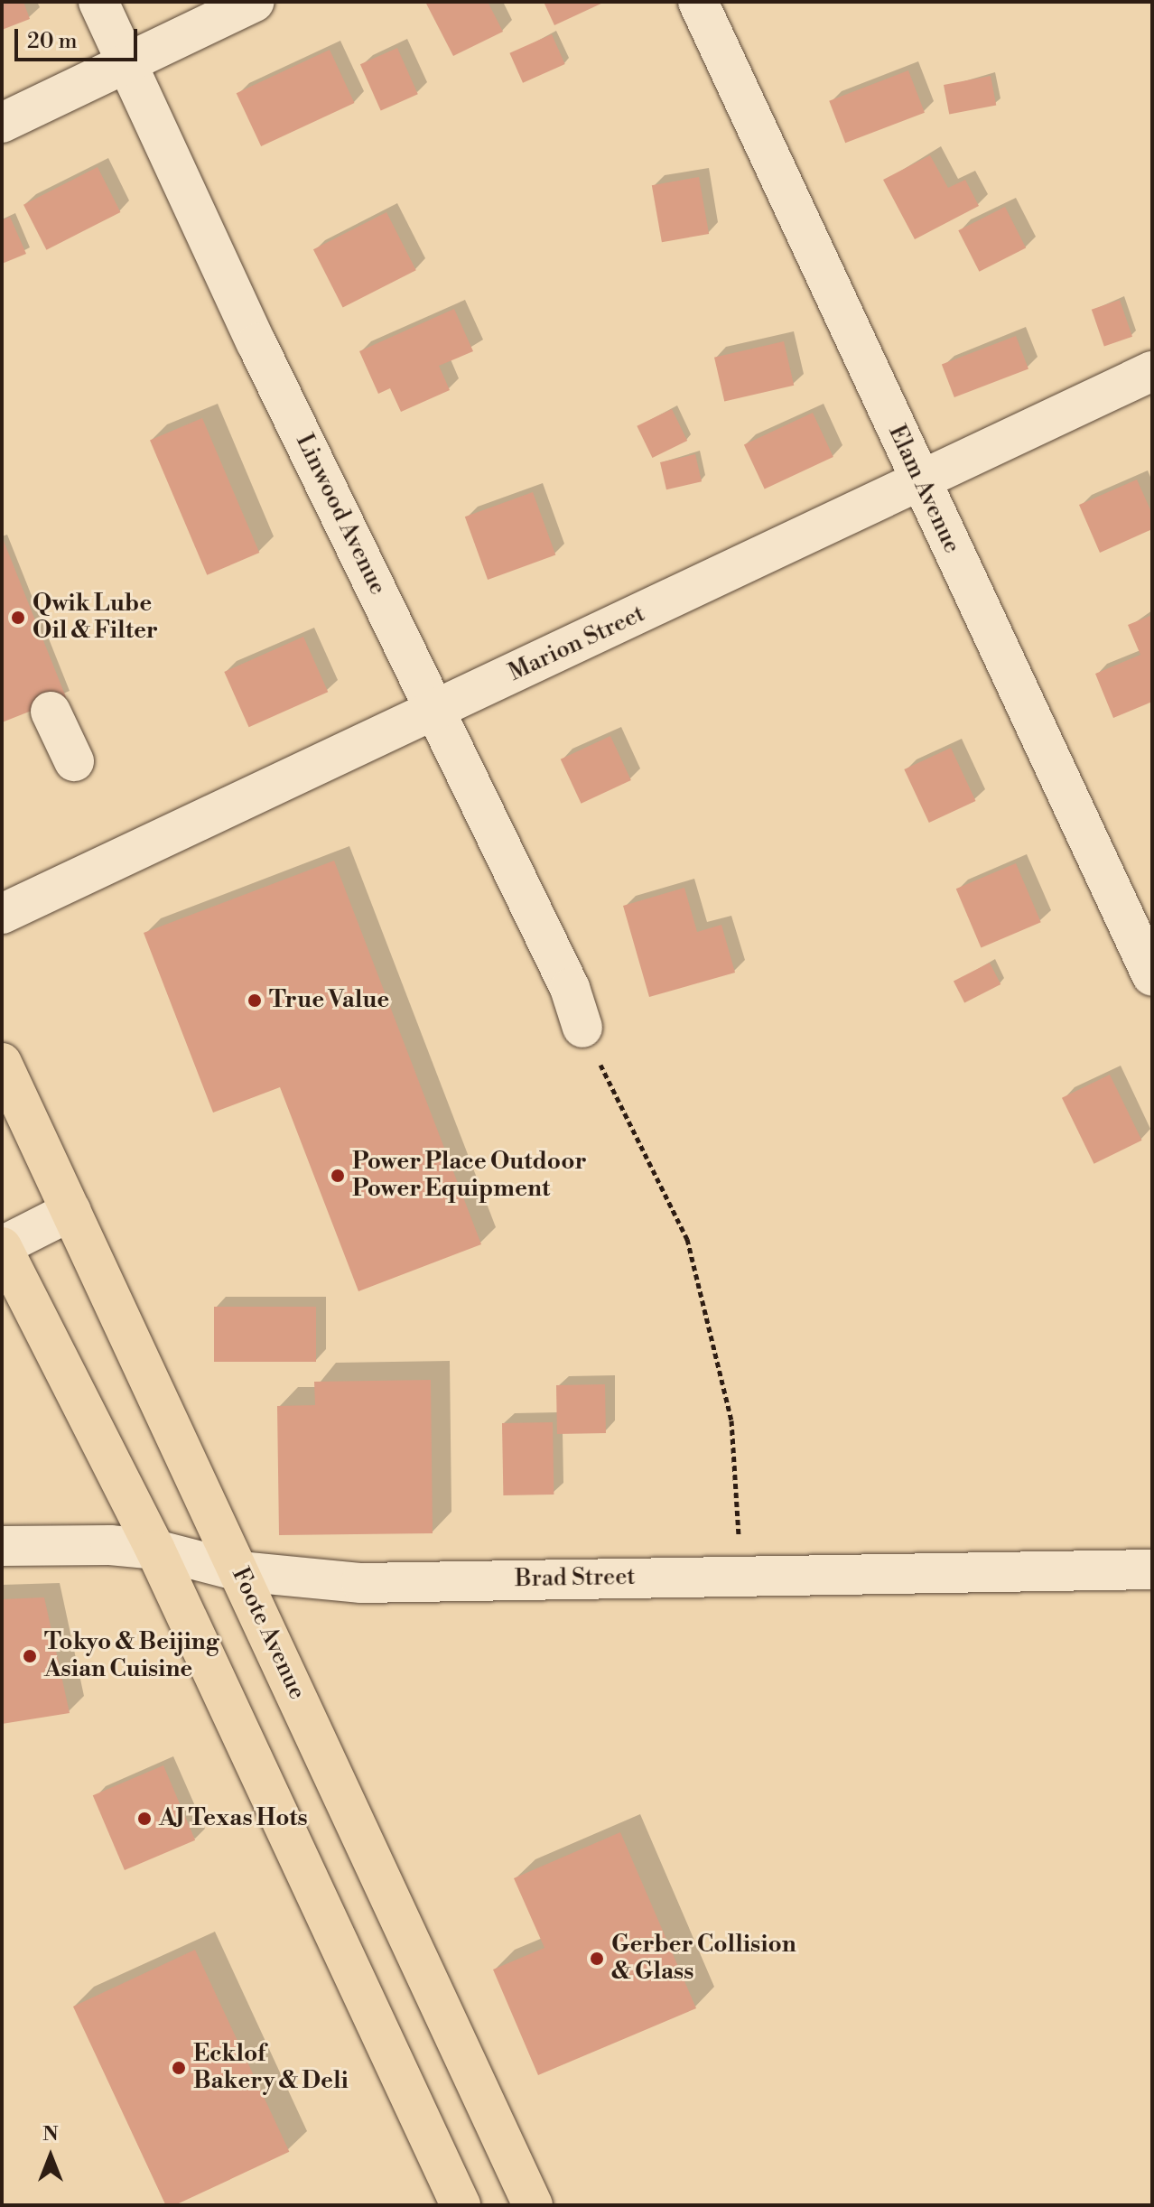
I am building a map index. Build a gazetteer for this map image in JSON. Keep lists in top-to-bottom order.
{
  "streets": {
    "highway": ["Foote Avenue"],
    "street": [
      "Elam Avenue",
      "Linwood Avenue",
      "Marion Street",
      "Brad Street"
    ]
  },
  "crossings": [
    ["Elam Avenue", "Marion Street"],
    ["Linwood Avenue", "Marion Street"],
    ["Brad Street", "Foote Avenue"]
  ],
  "places": [
    "Qwik Lube Oil & Filter",
    "True Value",
    "Power Place Outdoor Power Equipment",
    "Tokyo & Beijing Asian Cuisine",
    "AJ Texas Hots",
    "Gerber Collision & Glass",
    "Ecklof Bakery & Deli"
  ],
  "scale_bar": "20 m",
  "north": "top"
}
